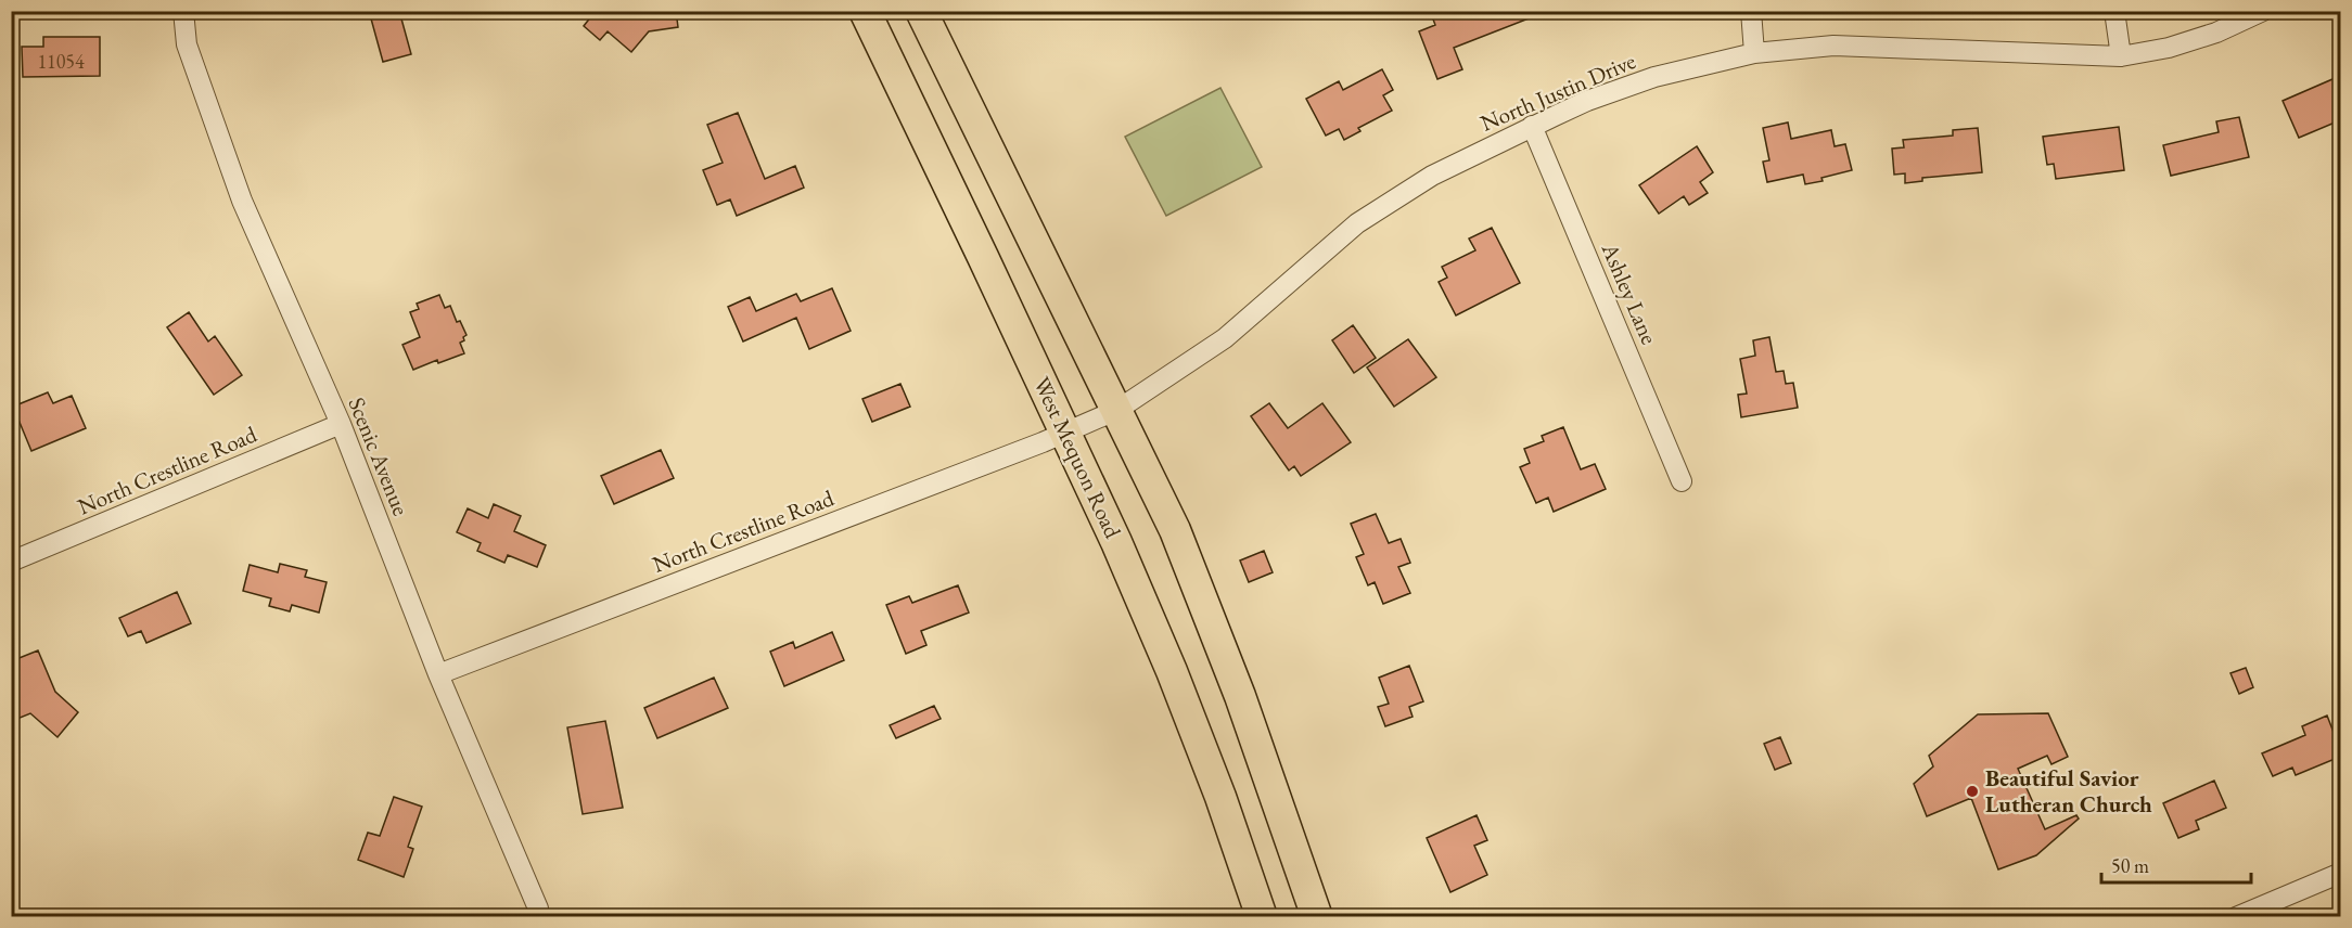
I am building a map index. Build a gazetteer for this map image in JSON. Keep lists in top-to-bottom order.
{
  "streets": {
    "main road": ["West Mequon Road"],
    "street": [
      "North Justin Drive",
      "Ashley Lane",
      "Scenic Avenue",
      "North Crestline Road"
    ]
  },
  "crossings": [
    ["North Justin Drive", "Ashley Lane"],
    ["North Justin Drive", "West Mequon Road"],
    ["North Justin Drive", "North Crestline Road"],
    ["Scenic Avenue", "North Crestline Road"],
    ["West Mequon Road", "North Crestline Road"]
  ],
  "places": ["Beautiful Savior Lutheran Church"],
  "house_numbers": ["11054"],
  "scale_bar": "50 m"
}
